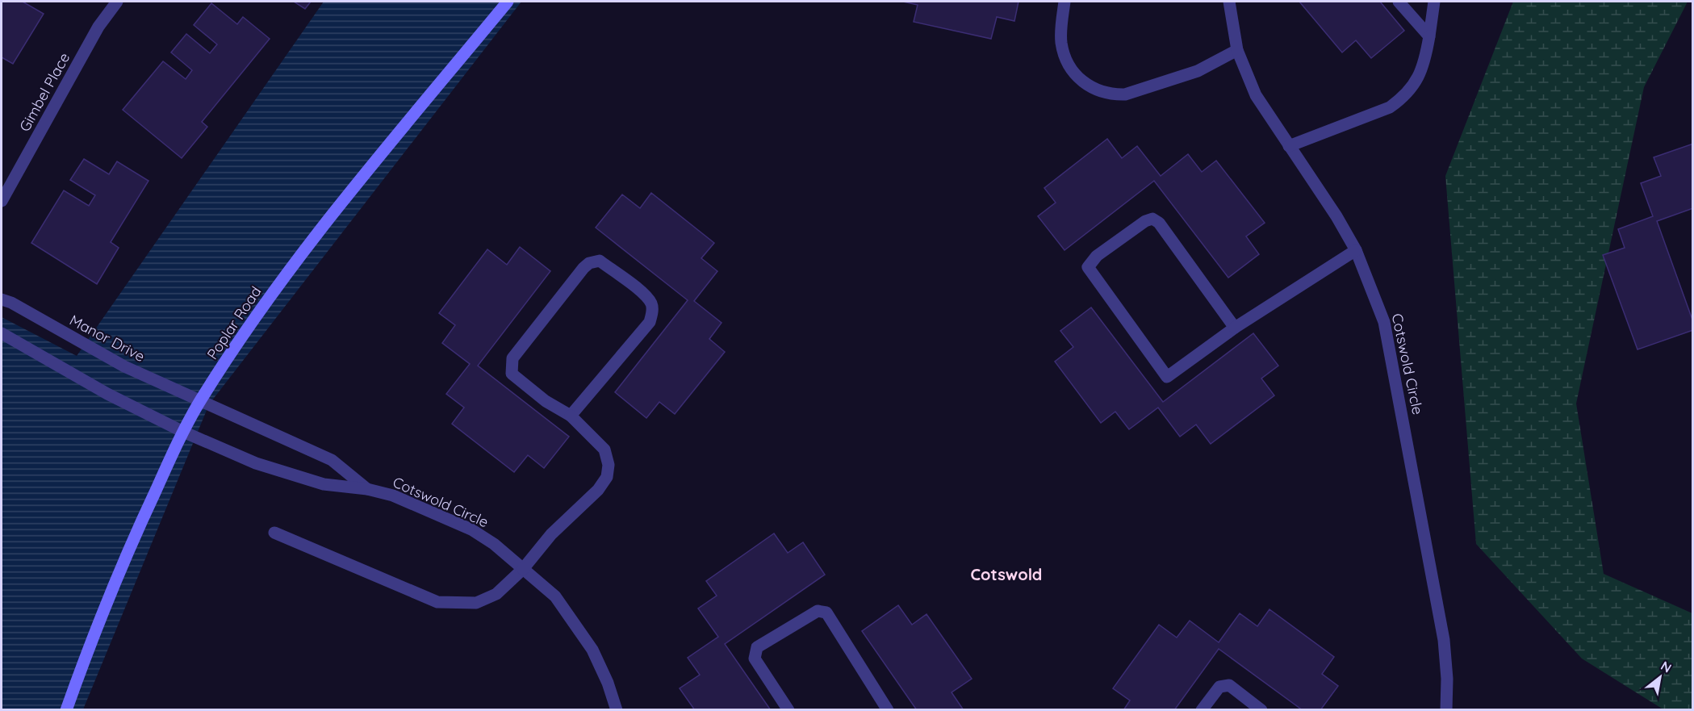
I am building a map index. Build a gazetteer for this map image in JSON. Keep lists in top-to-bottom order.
{
  "streets": {
    "street": [
      "Gimbel Place",
      "Poplar Road",
      "Manor Drive",
      "Cotswold Circle"
    ]
  },
  "crossings": [
    ["Poplar Road", "Manor Drive"],
    ["Poplar Road", "Cotswold Circle"],
    ["Manor Drive", "Cotswold Circle"]
  ],
  "districts": ["Cotswold"],
  "north": "top right"
}
